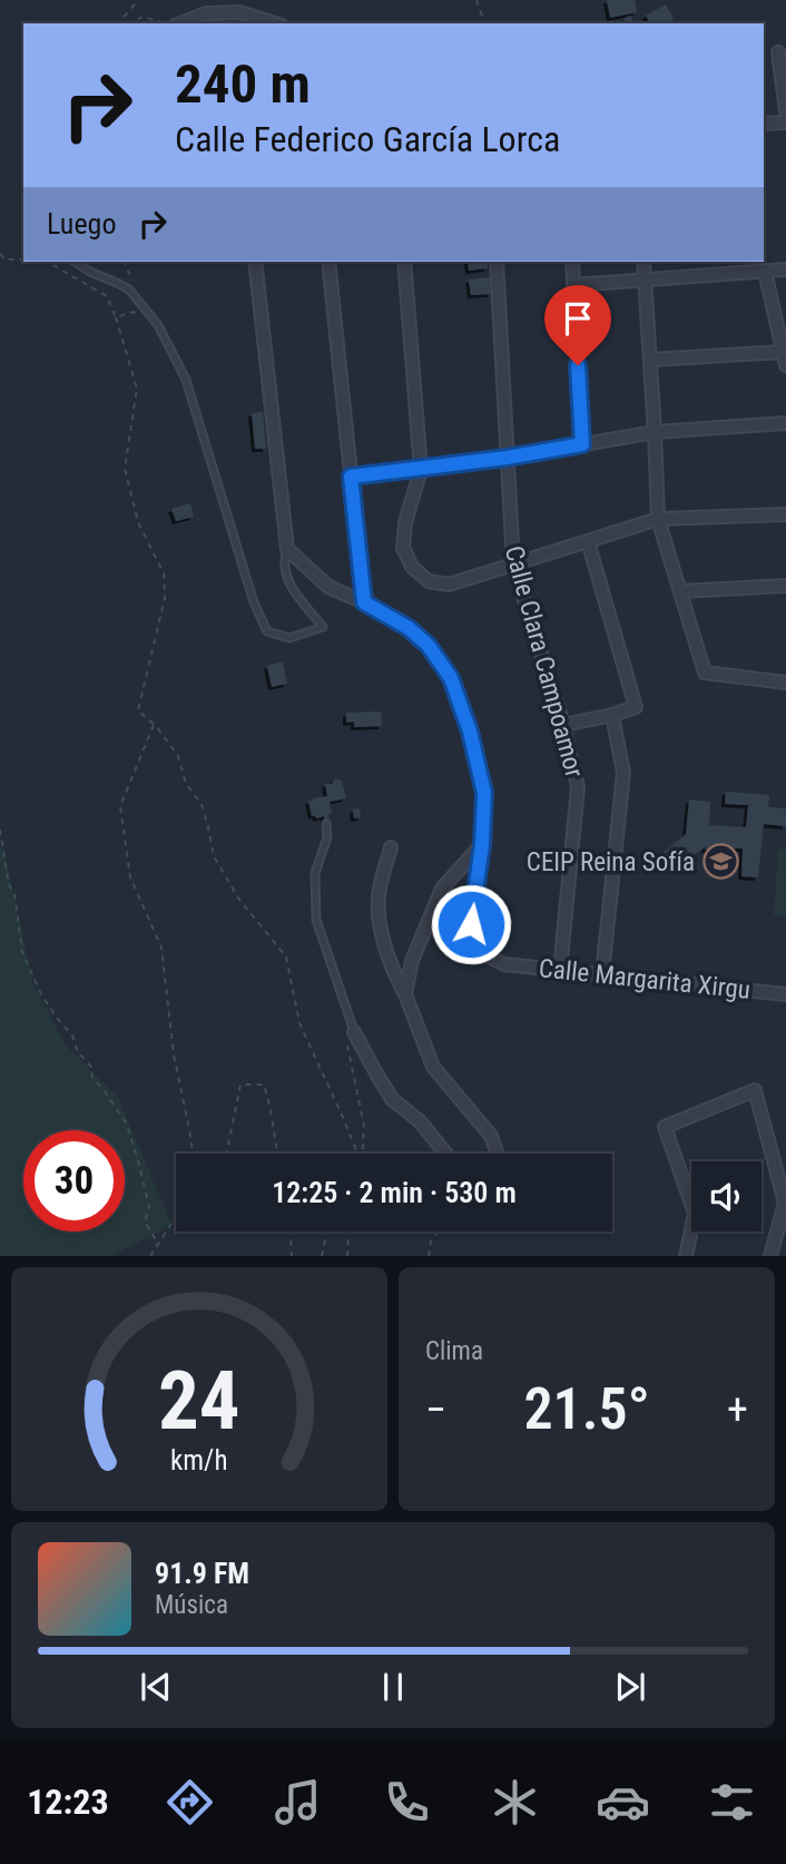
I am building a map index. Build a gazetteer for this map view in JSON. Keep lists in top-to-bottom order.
{
  "streets": {
    "street": ["Calle Clara Campoamor", "Calle Margarita Xirgu"]
  },
  "crossings": [
    ["Calle Clara Campoamor", "Calle Margarita Xirgu"]
  ],
  "places": {
    "school or university": ["CEIP Reina Sofía"]
  },
  "page": {
    "turn": ["240 m", "Calle Federico García Lorca"],
    "then": "Luego",
    "limit": "30",
    "trip": "12:25 · 2 min · 530 m",
    "tile": "Clima",
    "heat": ["−", "21.5°", "+"],
    "song": ["91.9 FM", "Música"],
    "tabs": "12:23",
    "gauge": ["24", "km/h"]
  }
}
